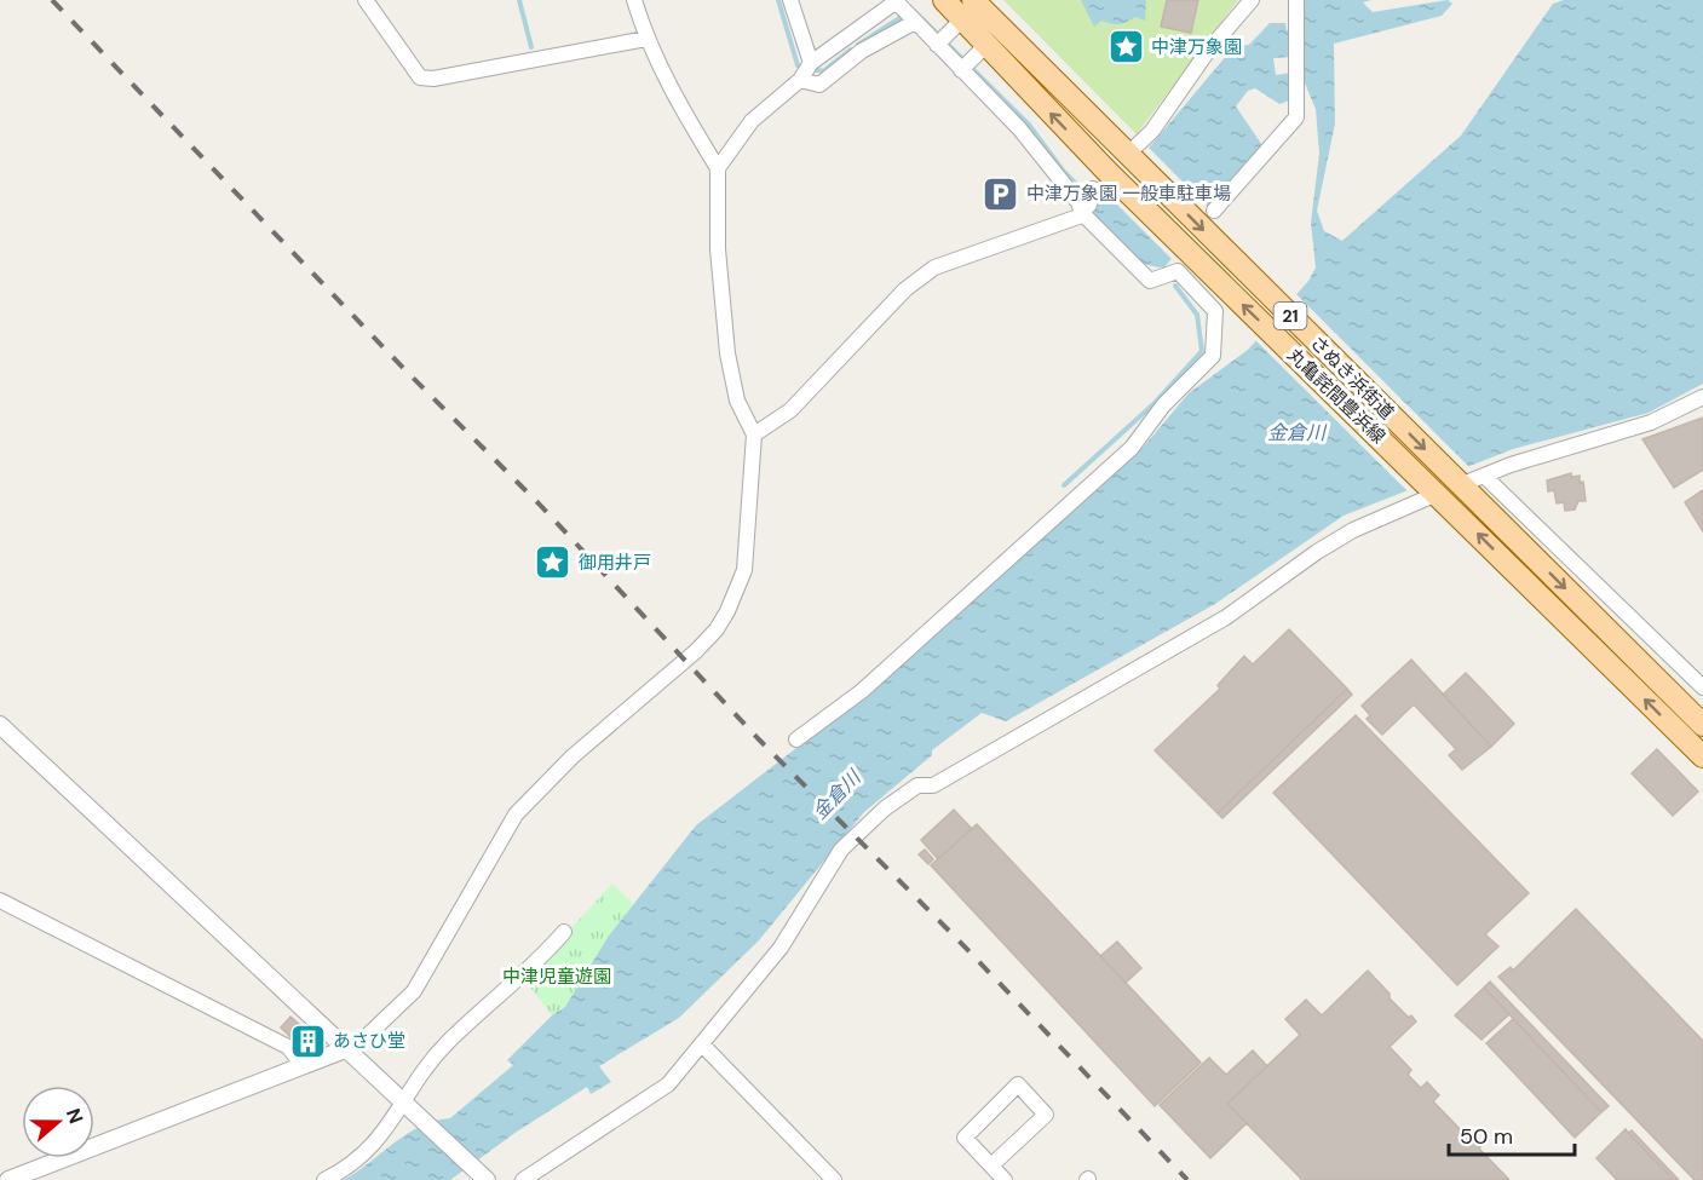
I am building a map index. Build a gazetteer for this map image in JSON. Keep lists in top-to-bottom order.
{
  "streets": {
    "main road": ["21", "さぬき浜街道", "丸亀詫間豊浜線"]
  },
  "crossings": [
    ["21", "さぬき浜街道"],
    ["さぬき浜街道", "丸亀詫間豊浜線"]
  ],
  "one_way": ["さぬき浜街道"],
  "water": ["金倉川"],
  "parks": ["中津児童遊園"],
  "places": {
    "place": ["中津万象園", "御用井戸"],
    "parking": ["中津万象園 一般車駐車場"],
    "building": ["あさひ堂"]
  },
  "scale_bar": "50 m",
  "north": "right"
}
